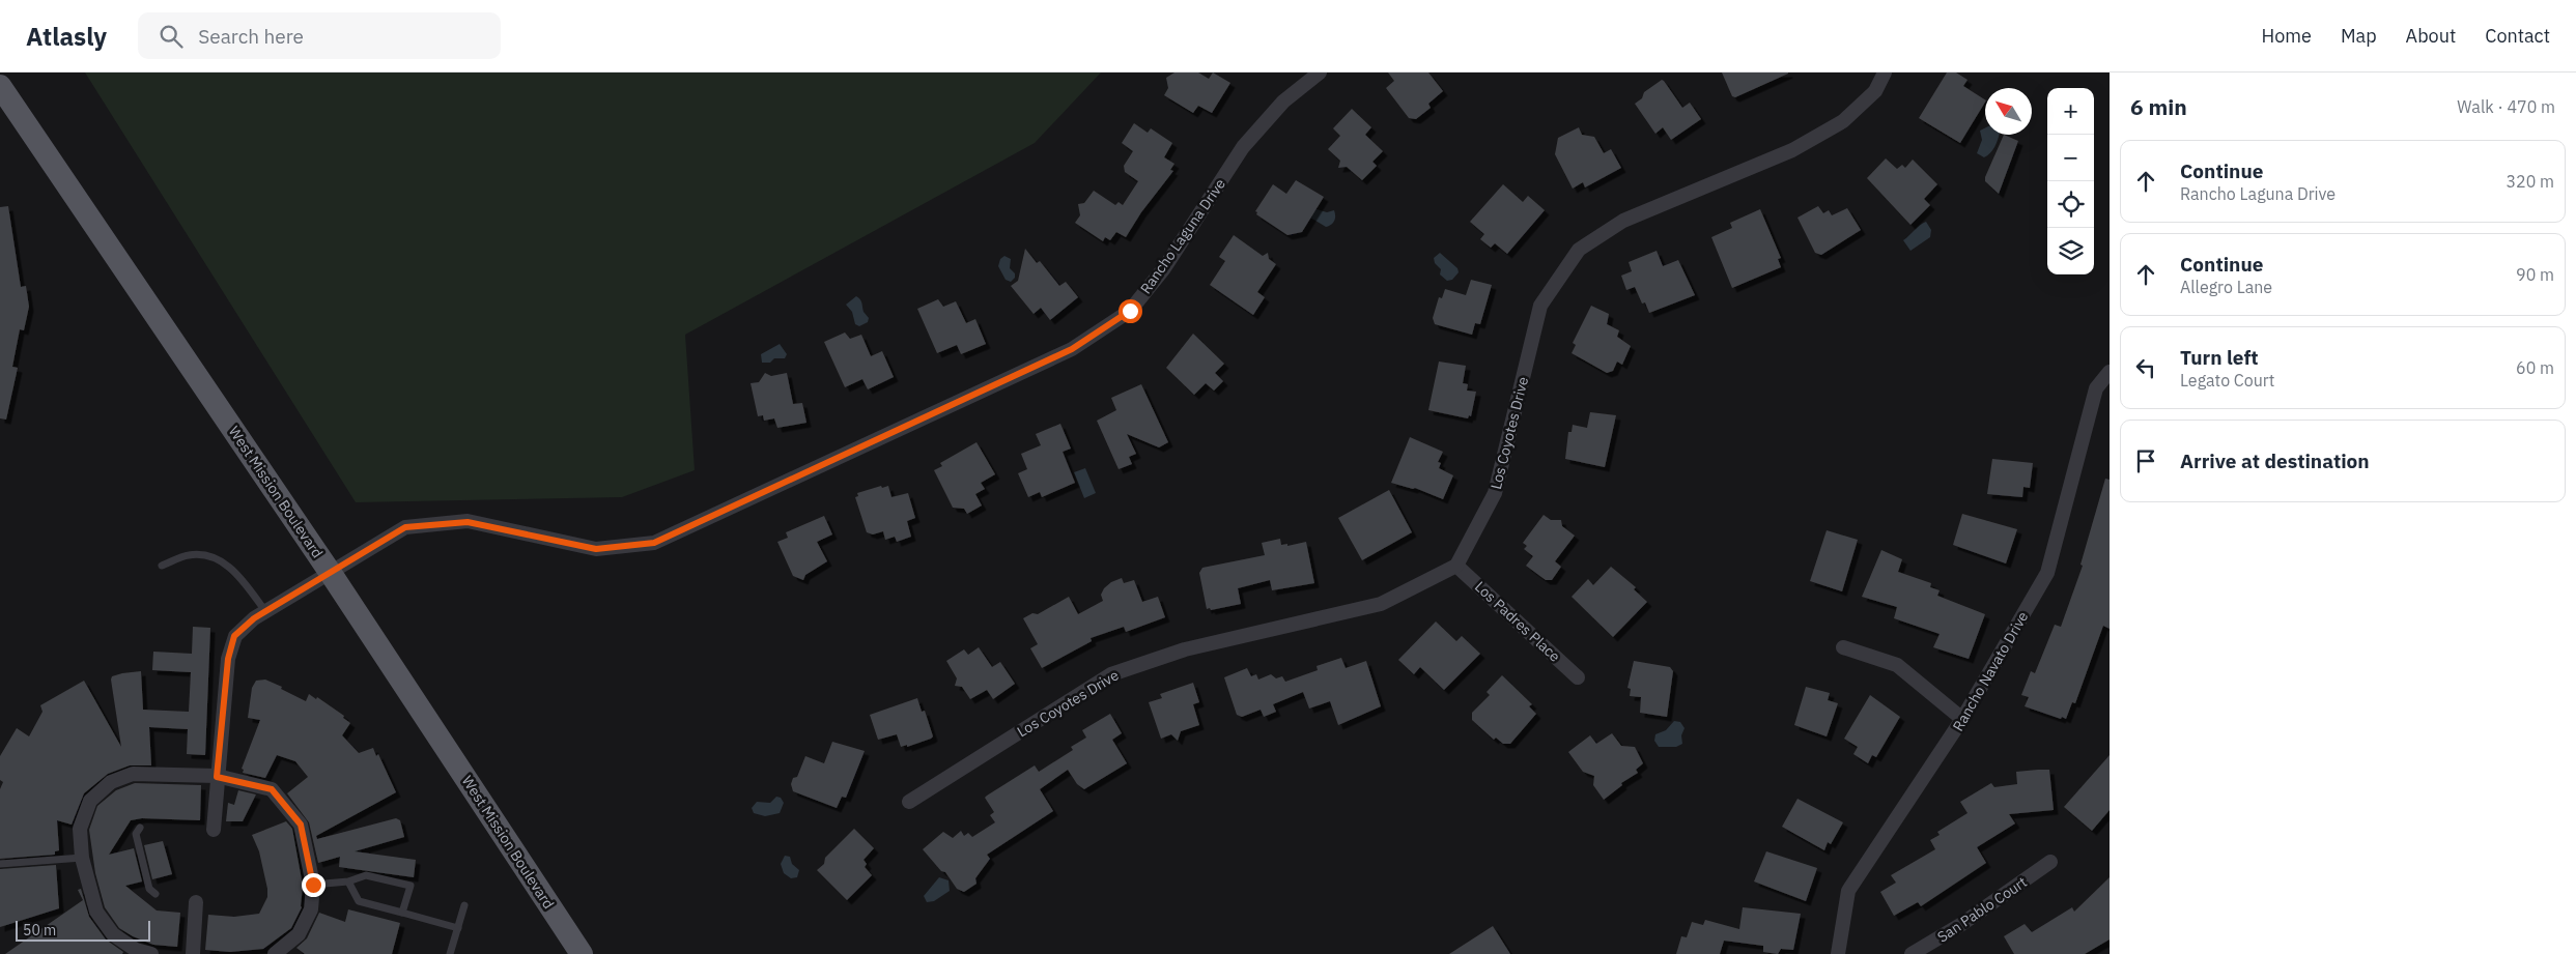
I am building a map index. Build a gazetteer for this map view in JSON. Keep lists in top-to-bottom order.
{
  "streets": {
    "main road": ["West Mission Boulevard"],
    "street": [
      "Rancho Laguna Drive",
      "Los Coyotes Drive",
      "Los Padres Place",
      "Rancho Navato Drive",
      "San Pablo Court"
    ]
  },
  "crossings": [
    ["Rancho Laguna Drive", "West Mission Boulevard"],
    ["Los Coyotes Drive", "Los Padres Place"]
  ],
  "scale_bar": "50 m",
  "north": "top left",
  "page": {
    "header": "Atlasly",
    "search": "Search here",
    "nav": [
      "Home",
      "Map",
      "About",
      "Contact"
    ],
    "heading": ["6 min", "Walk · 470 m"],
    "map_buttons": ["+", "−"],
    "list": [
      ["Continue", "Rancho Laguna Drive", "320 m"],
      ["Continue", "Allegro Lane", "90 m"],
      ["Turn left", "Legato Court", "60 m"],
      "Arrive at destination"
    ],
    "scale": "50 m"
  }
}
